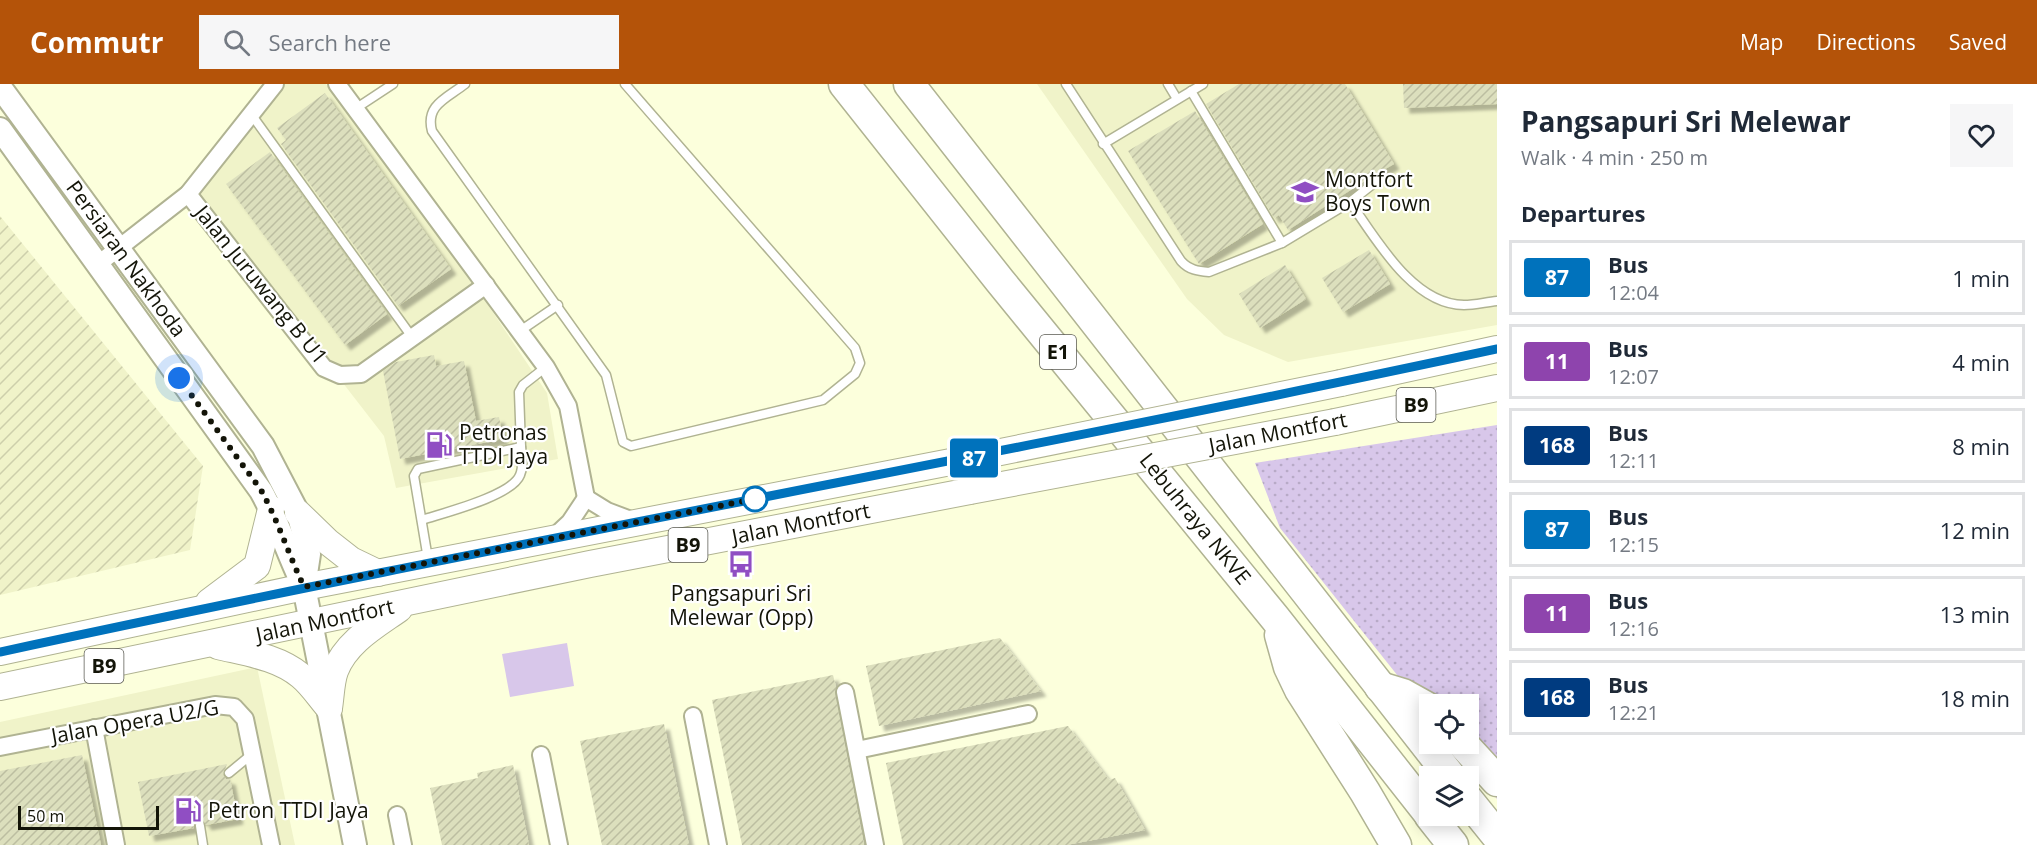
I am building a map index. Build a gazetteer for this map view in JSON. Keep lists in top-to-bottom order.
{
  "streets": {
    "highway": ["E1", "Lebuhraya NKVE"],
    "main road": ["B9", "Jalan Montfort"],
    "street": ["Persiaran Nakhoda", "Jalan Juruwang B U1", "Jalan Opera U2/G"]
  },
  "crossings": [
    ["Persiaran Nakhoda", "Jalan Montfort"]
  ],
  "places": {
    "school or university": ["Montfort Boys Town"],
    "fuel station": ["Petronas TTDI Jaya", "Petron TTDI Jaya"],
    "bus stop": ["Pangsapuri Sri Melewar (Opp)"]
  },
  "lines": ["bus line 87"],
  "scale_bar": "50 m",
  "page": {
    "header": "Commutr",
    "search": "Search here",
    "nav": ["Map", "Directions", "Saved"],
    "on_map": "87",
    "heading": [
      ["Pangsapuri Sri Melewar", "Walk · 4 min · 250 m"],
      "Departures"
    ],
    "list": [
      {
        "mark": "87",
        "name": "Bus",
        "note": "12:04",
        "value": "1 min"
      },
      {
        "mark": "11",
        "name": "Bus",
        "note": "12:07",
        "value": "4 min"
      },
      {
        "mark": "168",
        "name": "Bus",
        "note": "12:11",
        "value": "8 min"
      },
      {
        "mark": "87",
        "name": "Bus",
        "note": "12:15",
        "value": "12 min"
      },
      {
        "mark": "11",
        "name": "Bus",
        "note": "12:16",
        "value": "13 min"
      },
      {
        "mark": "168",
        "name": "Bus",
        "note": "12:21",
        "value": "18 min"
      }
    ],
    "scale": "50 m"
  }
}
